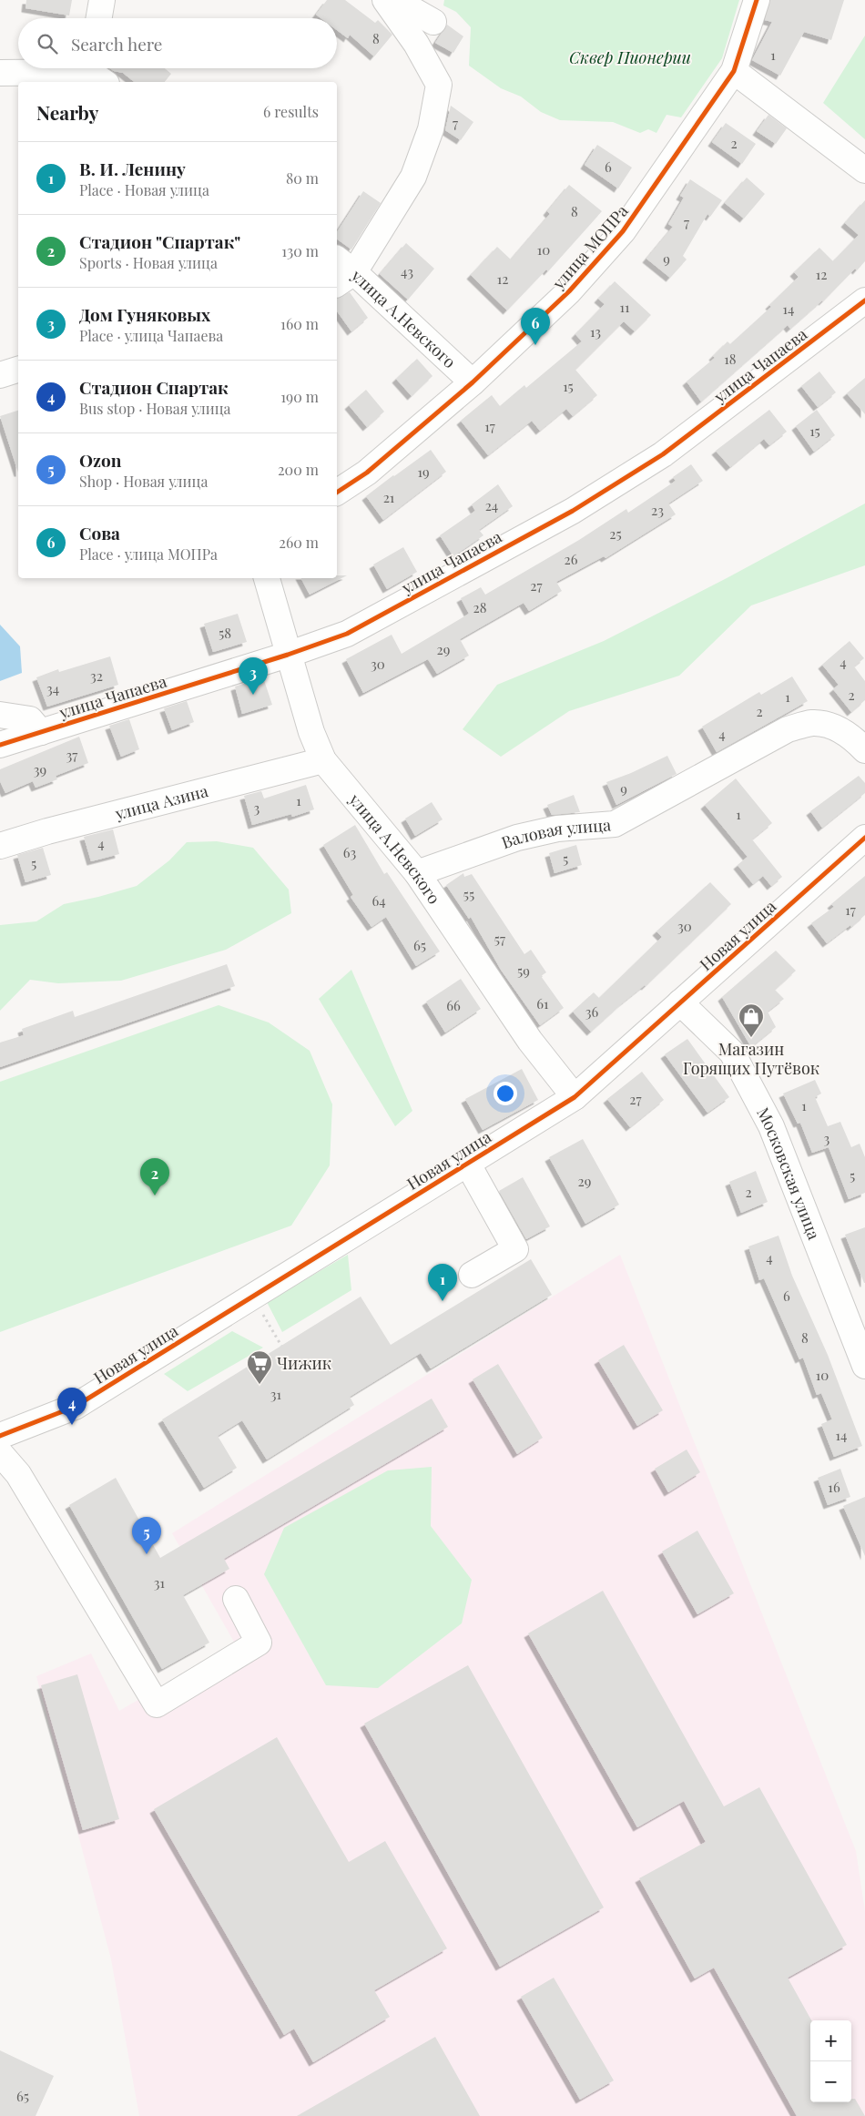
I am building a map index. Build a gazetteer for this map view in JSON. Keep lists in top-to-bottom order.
{
  "streets": {
    "street": [
      "улица МОПРа",
      "улица А.Невского",
      "улица Чапаева",
      "улица Азина",
      "Валовая улица",
      "Новая улица",
      "Московская улица"
    ]
  },
  "crossings": [
    ["улица МОПРа", "улица А.Невского"],
    ["улица А.Невского", "улица Чапаева"],
    ["улица А.Невского", "улица Азина"],
    ["улица А.Невского", "Валовая улица"],
    ["улица А.Невского", "Новая улица"],
    ["Новая улица", "Московская улица"]
  ],
  "parks": ["Сквер Пионерии"],
  "places": {
    "shop": ["Магазин Горящих Путёвок"],
    "supermarket": ["Чижик"]
  },
  "house_numbers": [
    "8",
    "1",
    "7",
    "2",
    "6",
    "8",
    "7",
    "10",
    "9",
    "43",
    "12",
    "12",
    "11",
    "14",
    "13",
    "18",
    "15",
    "17",
    "15",
    "19",
    "21",
    "24",
    "23",
    "25",
    "26",
    "27",
    "28",
    "58",
    "29",
    "4",
    "30",
    "32",
    "34",
    "2",
    "1",
    "2",
    "4",
    "37",
    "39",
    "9",
    "1",
    "3",
    "1",
    "4",
    "63",
    "5",
    "5",
    "55",
    "64",
    "17",
    "30",
    "57",
    "65",
    "59",
    "61",
    "66",
    "36",
    "27",
    "1",
    "3",
    "5",
    "29",
    "2",
    "4",
    "6",
    "8",
    "10",
    "31",
    "14",
    "16",
    "31",
    "65"
  ],
  "page": {
    "search": "Search here",
    "heading": ["Nearby", "6 results"],
    "list": [
      {
        "mark": "1",
        "name": "В. И. Ленину",
        "note": "Place · Новая улица",
        "value": "80 m"
      },
      {
        "mark": "2",
        "name": "Стадион \"Спартак\"",
        "note": "Sports · Новая улица",
        "value": "130 m"
      },
      {
        "mark": "3",
        "name": "Дом Гуняковых",
        "note": "Place · улица Чапаева",
        "value": "160 m"
      },
      {
        "mark": "4",
        "name": "Стадион Спартак",
        "note": "Bus stop · Новая улица",
        "value": "190 m"
      },
      {
        "mark": "5",
        "name": "Ozon",
        "note": "Shop · Новая улица",
        "value": "200 m"
      },
      {
        "mark": "6",
        "name": "Сова",
        "note": "Place · улица МОПРа",
        "value": "260 m"
      }
    ],
    "pins": [
      "6",
      "3",
      "2",
      "1",
      "4",
      "5"
    ],
    "map_buttons": ["+", "−"]
  }
}
